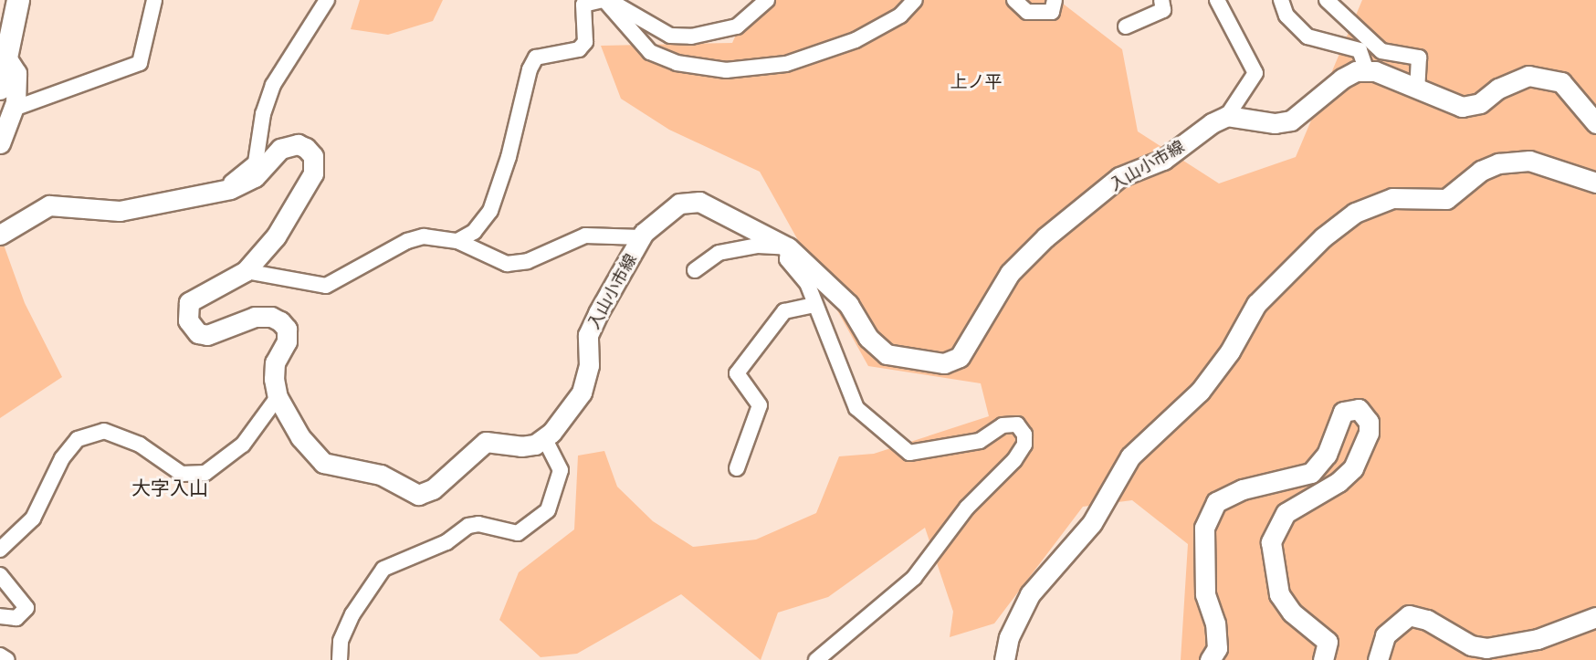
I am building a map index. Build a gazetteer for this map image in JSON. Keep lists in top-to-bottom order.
{
  "streets": {
    "main road": ["入山小市線"]
  },
  "districts": ["上ノ平", "大字入山"]
}
